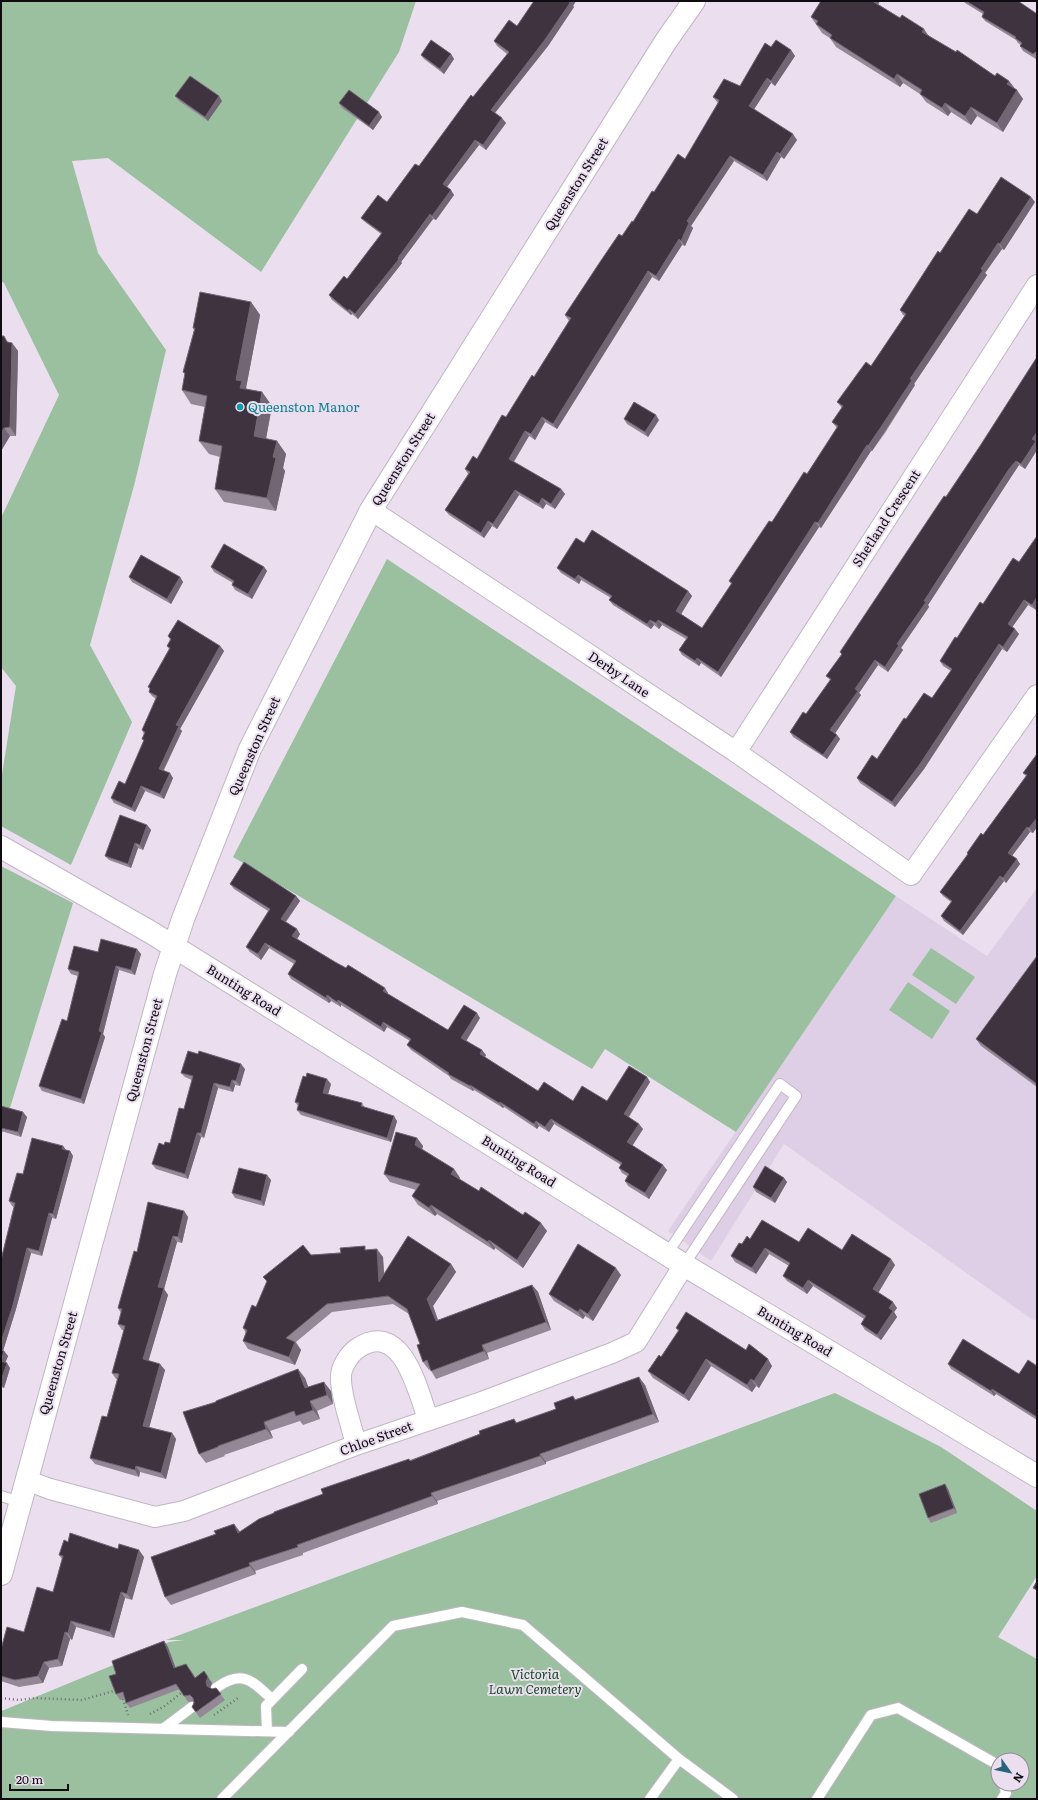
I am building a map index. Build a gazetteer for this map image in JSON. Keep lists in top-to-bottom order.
{
  "streets": {
    "main road": ["Queenston Street", "Bunting Road"],
    "street": ["Shetland Crescent", "Derby Lane", "Chloe Street"]
  },
  "crossings": [
    ["Queenston Street", "Derby Lane"],
    ["Queenston Street", "Bunting Road"],
    ["Queenston Street", "Chloe Street"],
    ["Shetland Crescent", "Derby Lane"],
    ["Bunting Road", "Chloe Street"]
  ],
  "parks": ["Victoria Lawn Cemetery"],
  "places": ["Queenston Manor"],
  "scale_bar": "20 m",
  "north": "bottom right"
}
